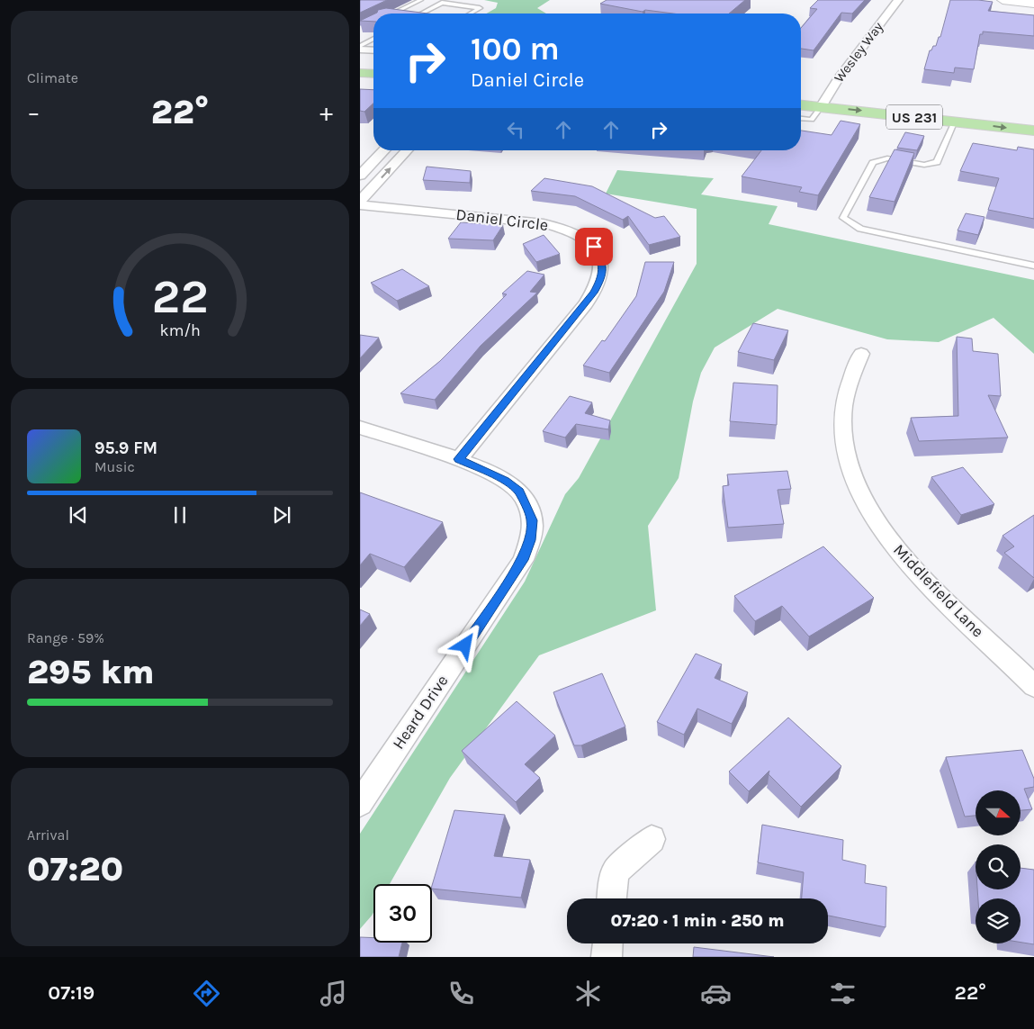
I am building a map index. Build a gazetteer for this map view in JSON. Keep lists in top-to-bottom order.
{
  "streets": {
    "highway": ["US 231"],
    "street": [
      "Wesley Way",
      "Daniel Circle",
      "Middlefield Lane",
      "Heard Drive"
    ]
  },
  "crossings": [
    ["Wesley Way", "US 231"],
    ["Daniel Circle", "Heard Drive"]
  ],
  "north": "right",
  "page": {
    "tile": [
      "Climate",
      ["Range · 59%", "295 km"],
      ["Arrival", "07:20"]
    ],
    "turn": ["100 m", "Daniel Circle"],
    "heat": ["−", "22°", "+"],
    "song": ["95.9 FM", "Music"],
    "limit": "30",
    "trip": "07:20 · 1 min · 250 m",
    "tabs": ["07:19", "22°"],
    "gauge": ["22", "km/h"]
  }
}
